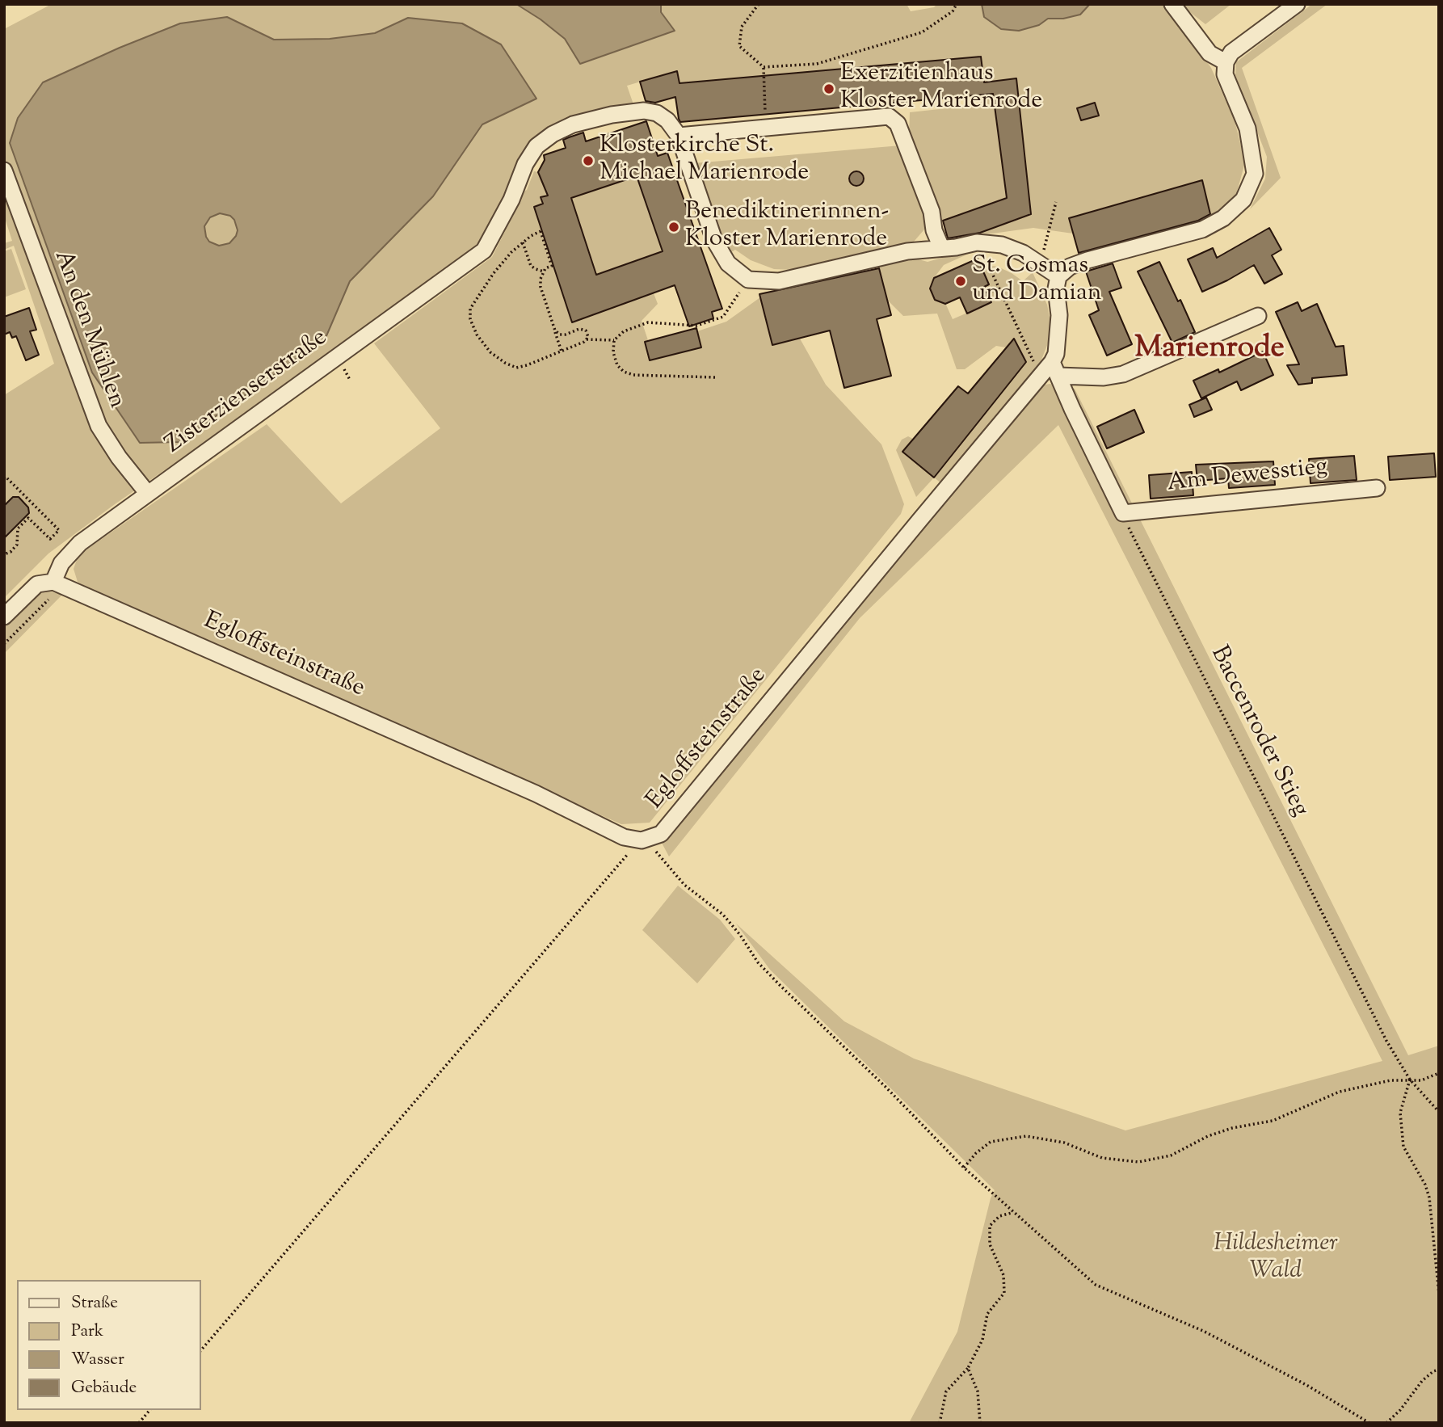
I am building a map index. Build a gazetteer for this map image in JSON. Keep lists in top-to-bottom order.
{
  "streets": {
    "street": [
      "An den Mühlen",
      "Zisterzienserstraße",
      "Am Dewesstieg",
      "Egloffsteinstraße"
    ],
    "path": ["Baccenroder Stieg"]
  },
  "crossings": [
    ["An den Mühlen", "Zisterzienserstraße"],
    ["Zisterzienserstraße", "Egloffsteinstraße"],
    ["Am Dewesstieg", "Baccenroder Stieg"]
  ],
  "districts": ["Marienrode"],
  "parks": ["Hildesheimer Wald"],
  "places": [
    "Exerzitienhaus Kloster Marienrode",
    "Klosterkirche St. Michael Marienrode",
    "Benediktinerinnen- Kloster Marienrode",
    "St. Cosmas und Damian"
  ],
  "legend": [
    "Straße",
    "Park",
    "Wasser",
    "Gebäude"
  ]
}
